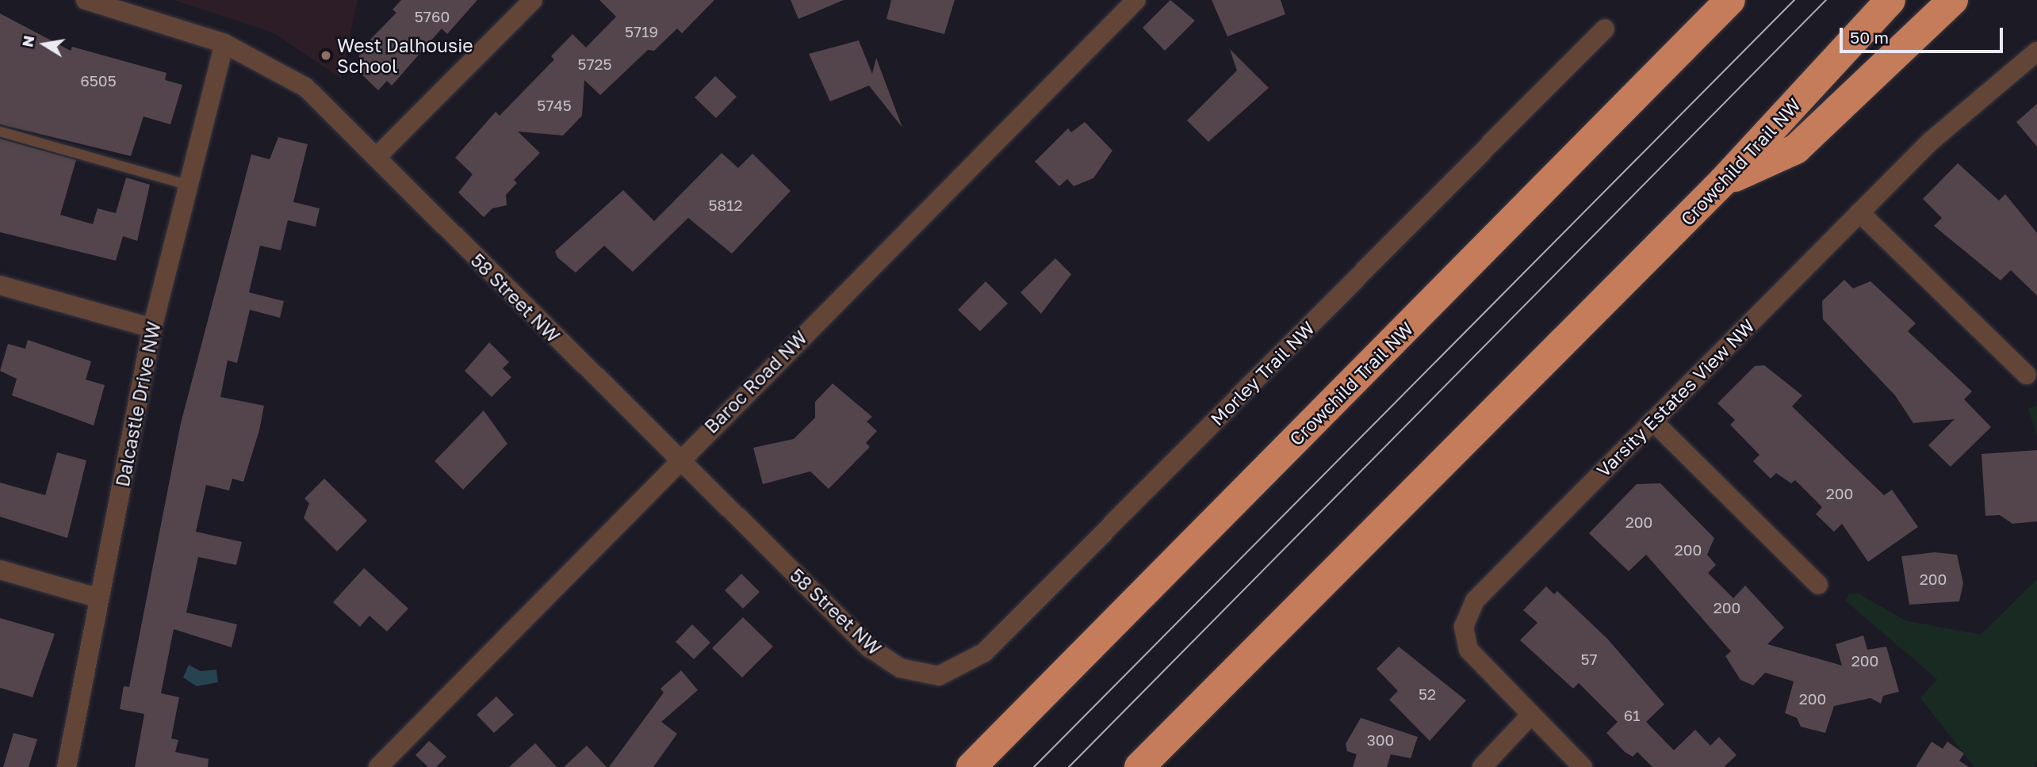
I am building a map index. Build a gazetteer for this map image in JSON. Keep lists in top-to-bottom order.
{
  "streets": {
    "highway": ["Crowchild Trail NW"],
    "street": [
      "58 Street NW",
      "Morley Trail NW",
      "Baroc Road NW",
      "Varsity Estates View NW",
      "Dalcastle Drive NW"
    ]
  },
  "crossings": [
    ["58 Street NW", "Morley Trail NW"],
    ["58 Street NW", "Baroc Road NW"],
    ["58 Street NW", "Dalcastle Drive NW"]
  ],
  "places": ["West Dalhousie School"],
  "house_numbers": [
    "5760",
    "5719",
    "5725",
    "6505",
    "5745",
    "5812",
    "200",
    "200",
    "200",
    "200",
    "200",
    "57",
    "200",
    "52",
    "200",
    "61",
    "300"
  ],
  "scale_bar": "50 m",
  "north": "left"
}
